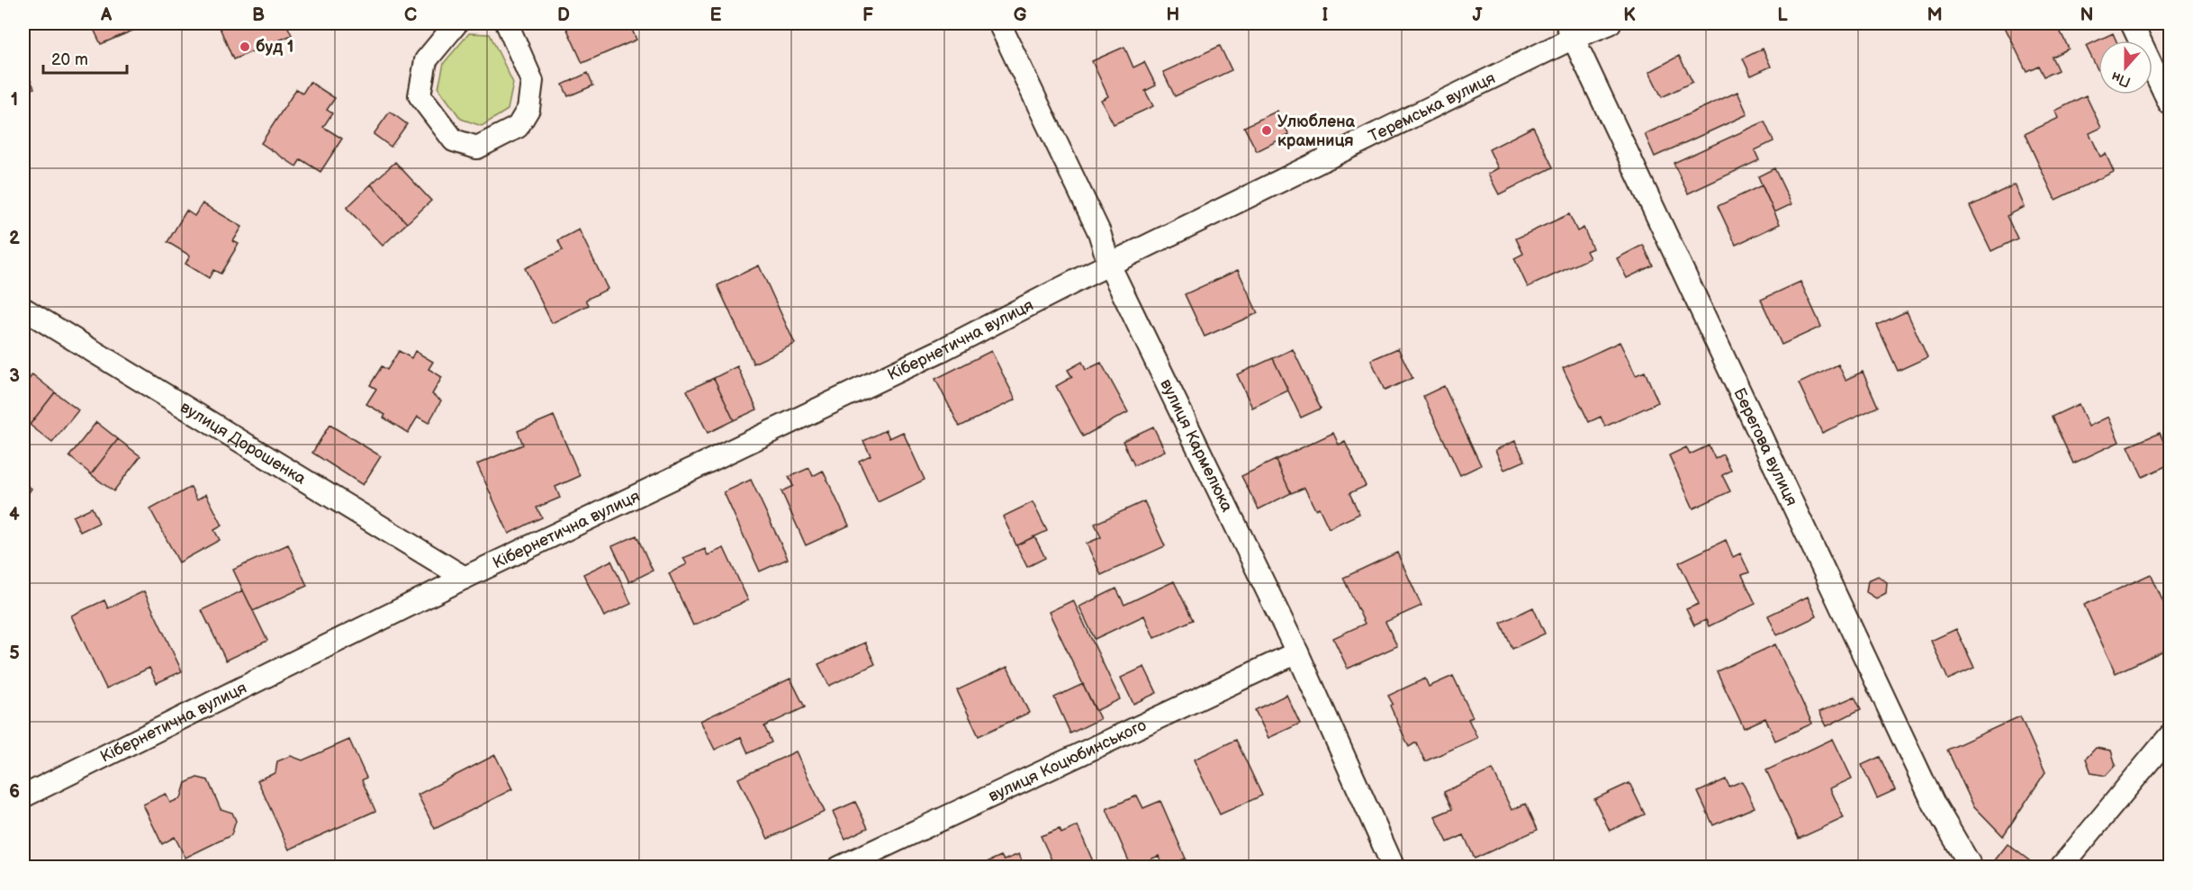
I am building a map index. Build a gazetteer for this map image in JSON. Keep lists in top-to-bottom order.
{
  "streets": {
    "street": [
      "Теремська вулиця",
      "Кібернетична вулиця",
      "вулиця Дорошенка",
      "вулиця Кармелюка",
      "Берегова вулиця",
      "вулиця Коцюбинського"
    ]
  },
  "crossings": [
    ["Теремська вулиця", "Кібернетична вулиця"],
    ["Теремська вулиця", "вулиця Кармелюка"],
    ["Теремська вулиця", "Берегова вулиця"],
    ["Кібернетична вулиця", "вулиця Дорошенка"],
    ["Кібернетична вулиця", "вулиця Кармелюка"],
    ["вулиця Кармелюка", "вулиця Коцюбинського"]
  ],
  "places": ["буд 1", "Улюблена крамниця"],
  "scale_bar": "20 m",
  "north": "bottom",
  "grid": {
    "columns": [
      "A",
      "B",
      "C",
      "D",
      "E",
      "F",
      "G",
      "H",
      "I",
      "J",
      "K",
      "L",
      "M",
      "N"
    ],
    "rows": [
      "1",
      "2",
      "3",
      "4",
      "5",
      "6"
    ]
  }
}
